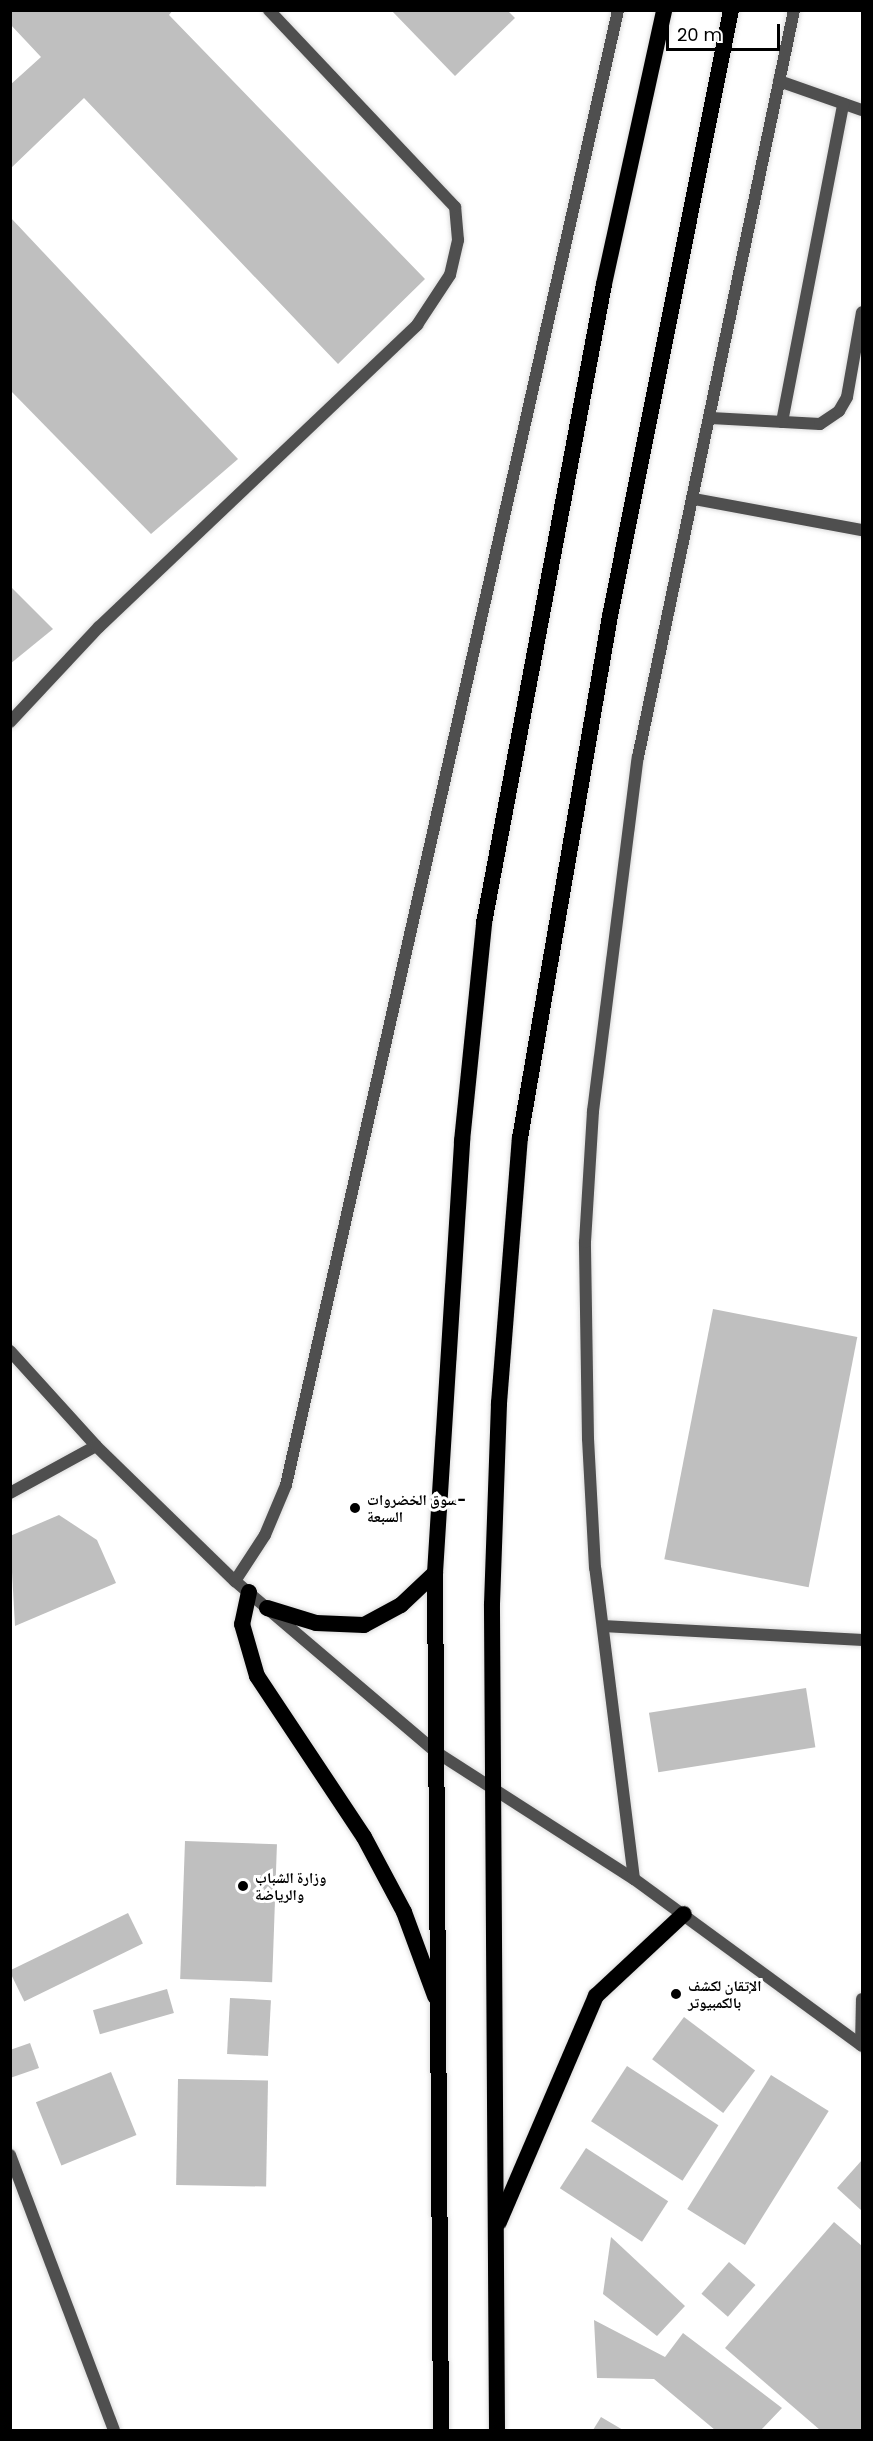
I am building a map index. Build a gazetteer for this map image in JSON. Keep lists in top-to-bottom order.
{
  "places": ["سوق الخضروات- السبعة", "وزارة الشباب والرياضة", "الإتقان لكشف بالكمبيوتر"],
  "scale_bar": "20 m"
}
